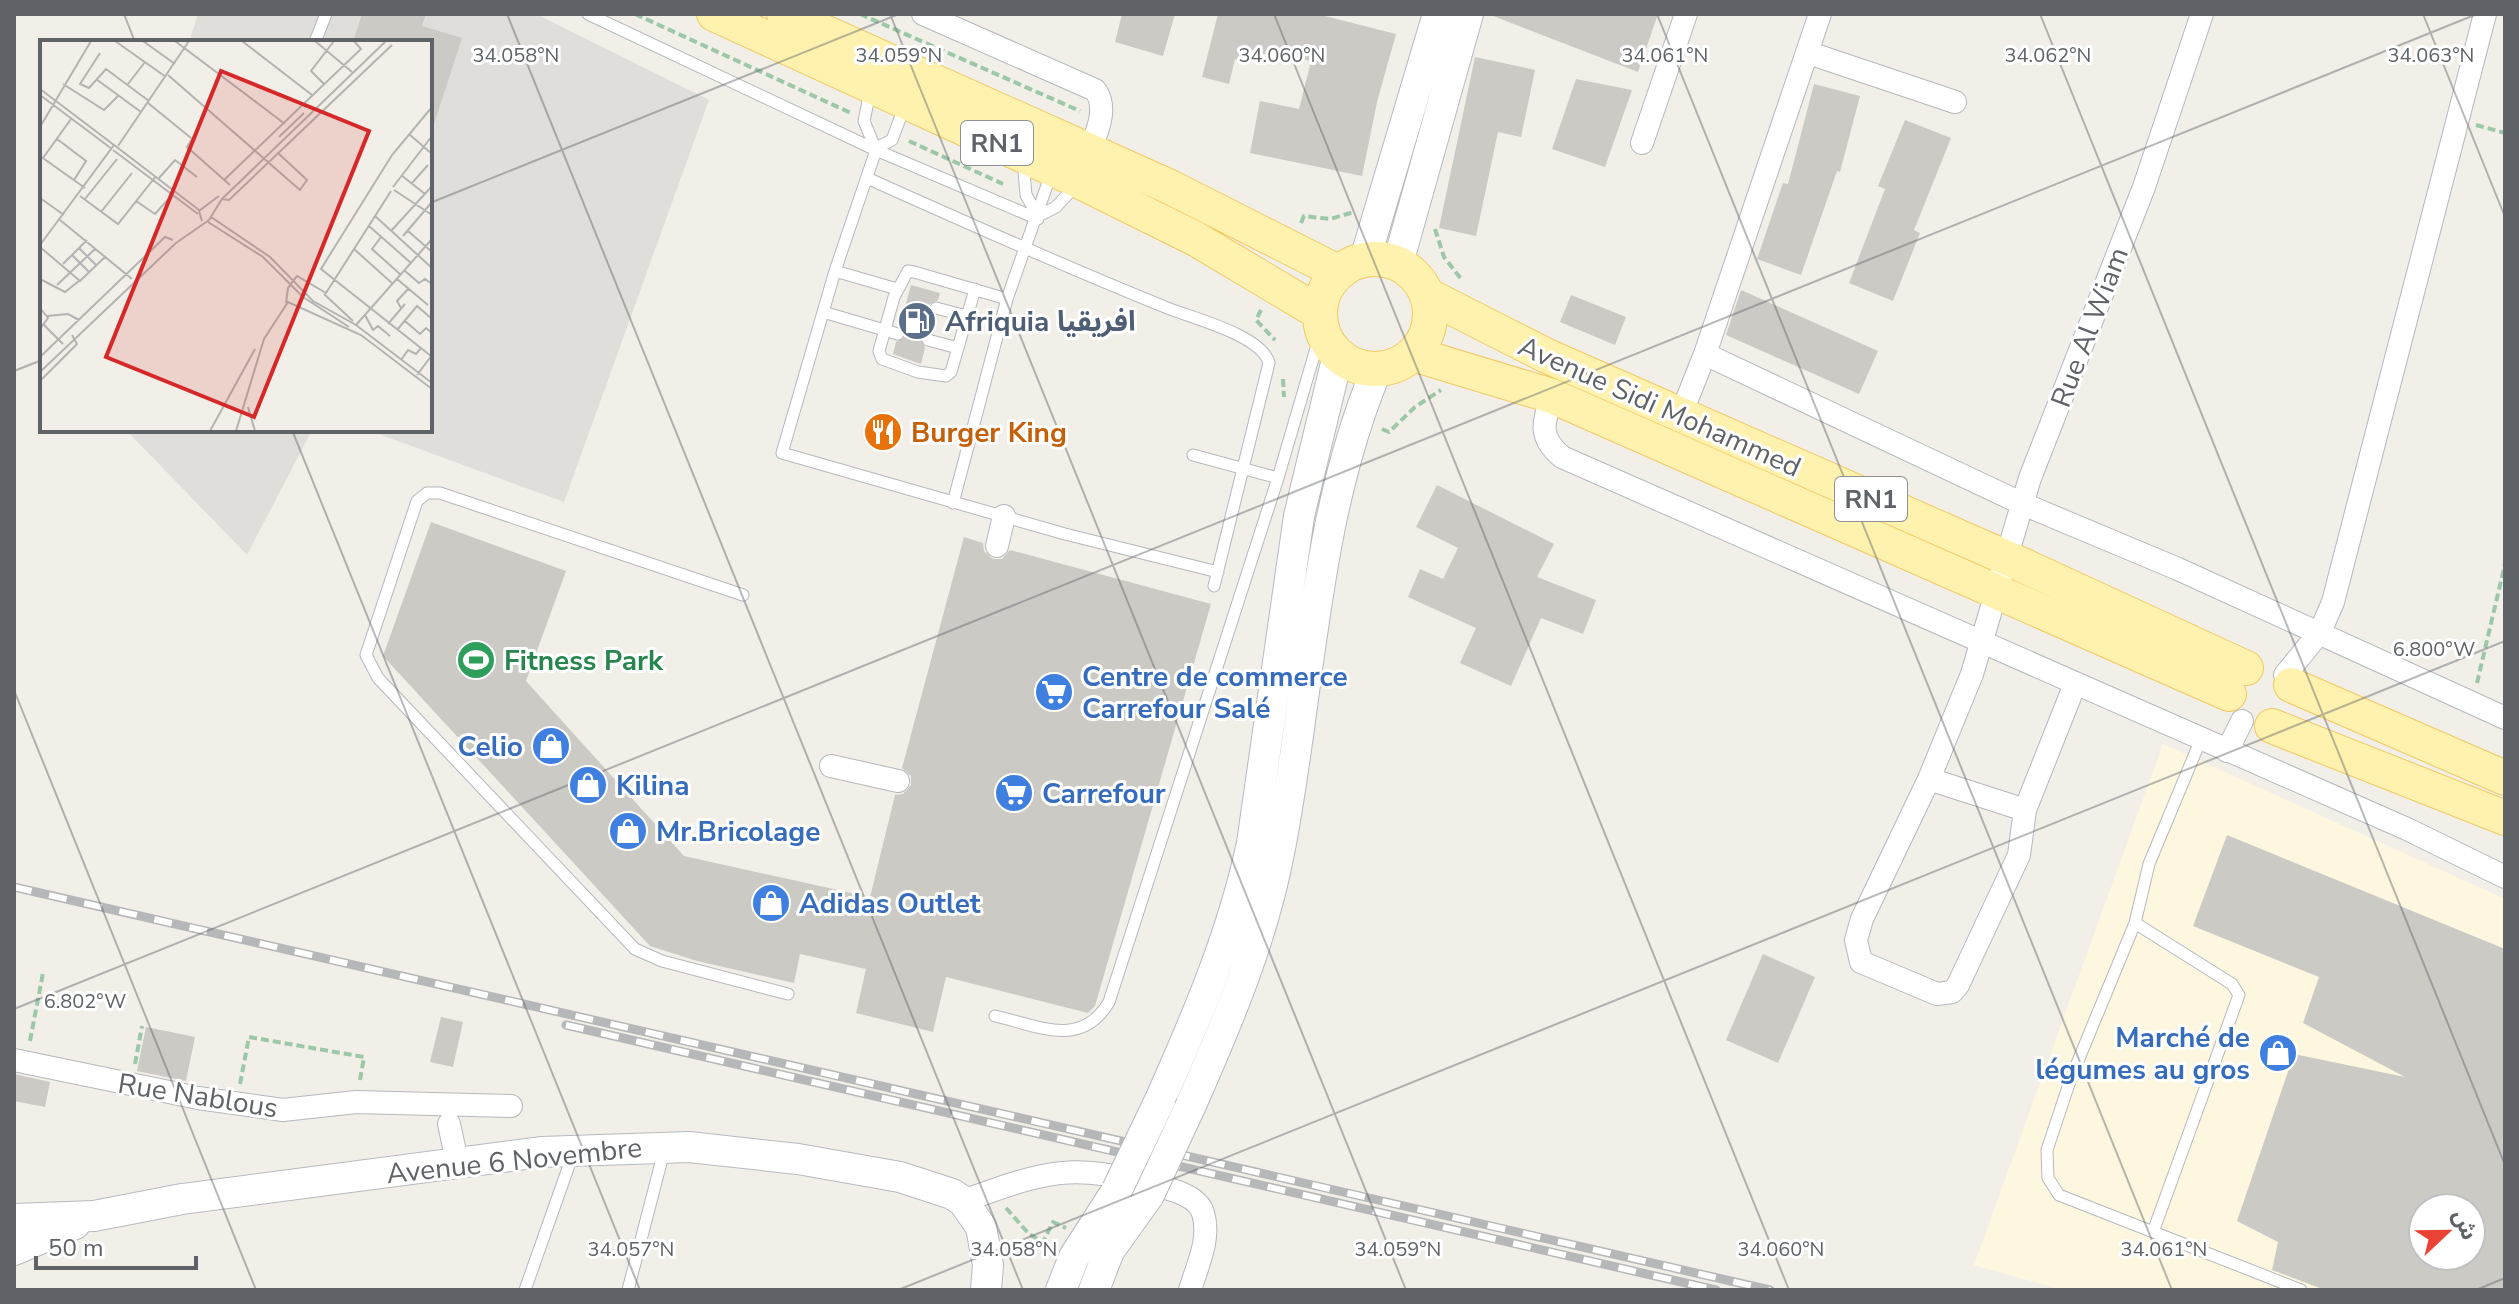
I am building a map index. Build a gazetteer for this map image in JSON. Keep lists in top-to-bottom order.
{
  "streets": {
    "main road": ["RN1", "Avenue Sidi Mohammed"],
    "street": ["Rue Al Wiam", "Rue Nablous", "Avenue 6 Novembre"]
  },
  "crossings": [
    ["RN1", "Avenue Sidi Mohammed"],
    ["Rue Al Wiam", "Avenue Sidi Mohammed"]
  ],
  "places": {
    "fuel station": ["Afriquia افريقيا"],
    "restaurant": ["Burger King"],
    "sports": ["Fitness Park"],
    "supermarket": ["Centre de commerce Carrefour Salé", "Carrefour"],
    "shop": [
      "Celio",
      "Kilina",
      "Mr.Bricolage",
      "Adidas Outlet",
      "Marché de légumes au gros"
    ]
  },
  "scale_bar": "50 m",
  "north": "right",
  "coordinates": [
    "34.059°N",
    "34.061°N",
    "34.062°N",
    "34.063°N",
    "34.058°N",
    "34.060°N",
    "6.800°W",
    "6.802°W",
    "34.057°N"
  ]
}
